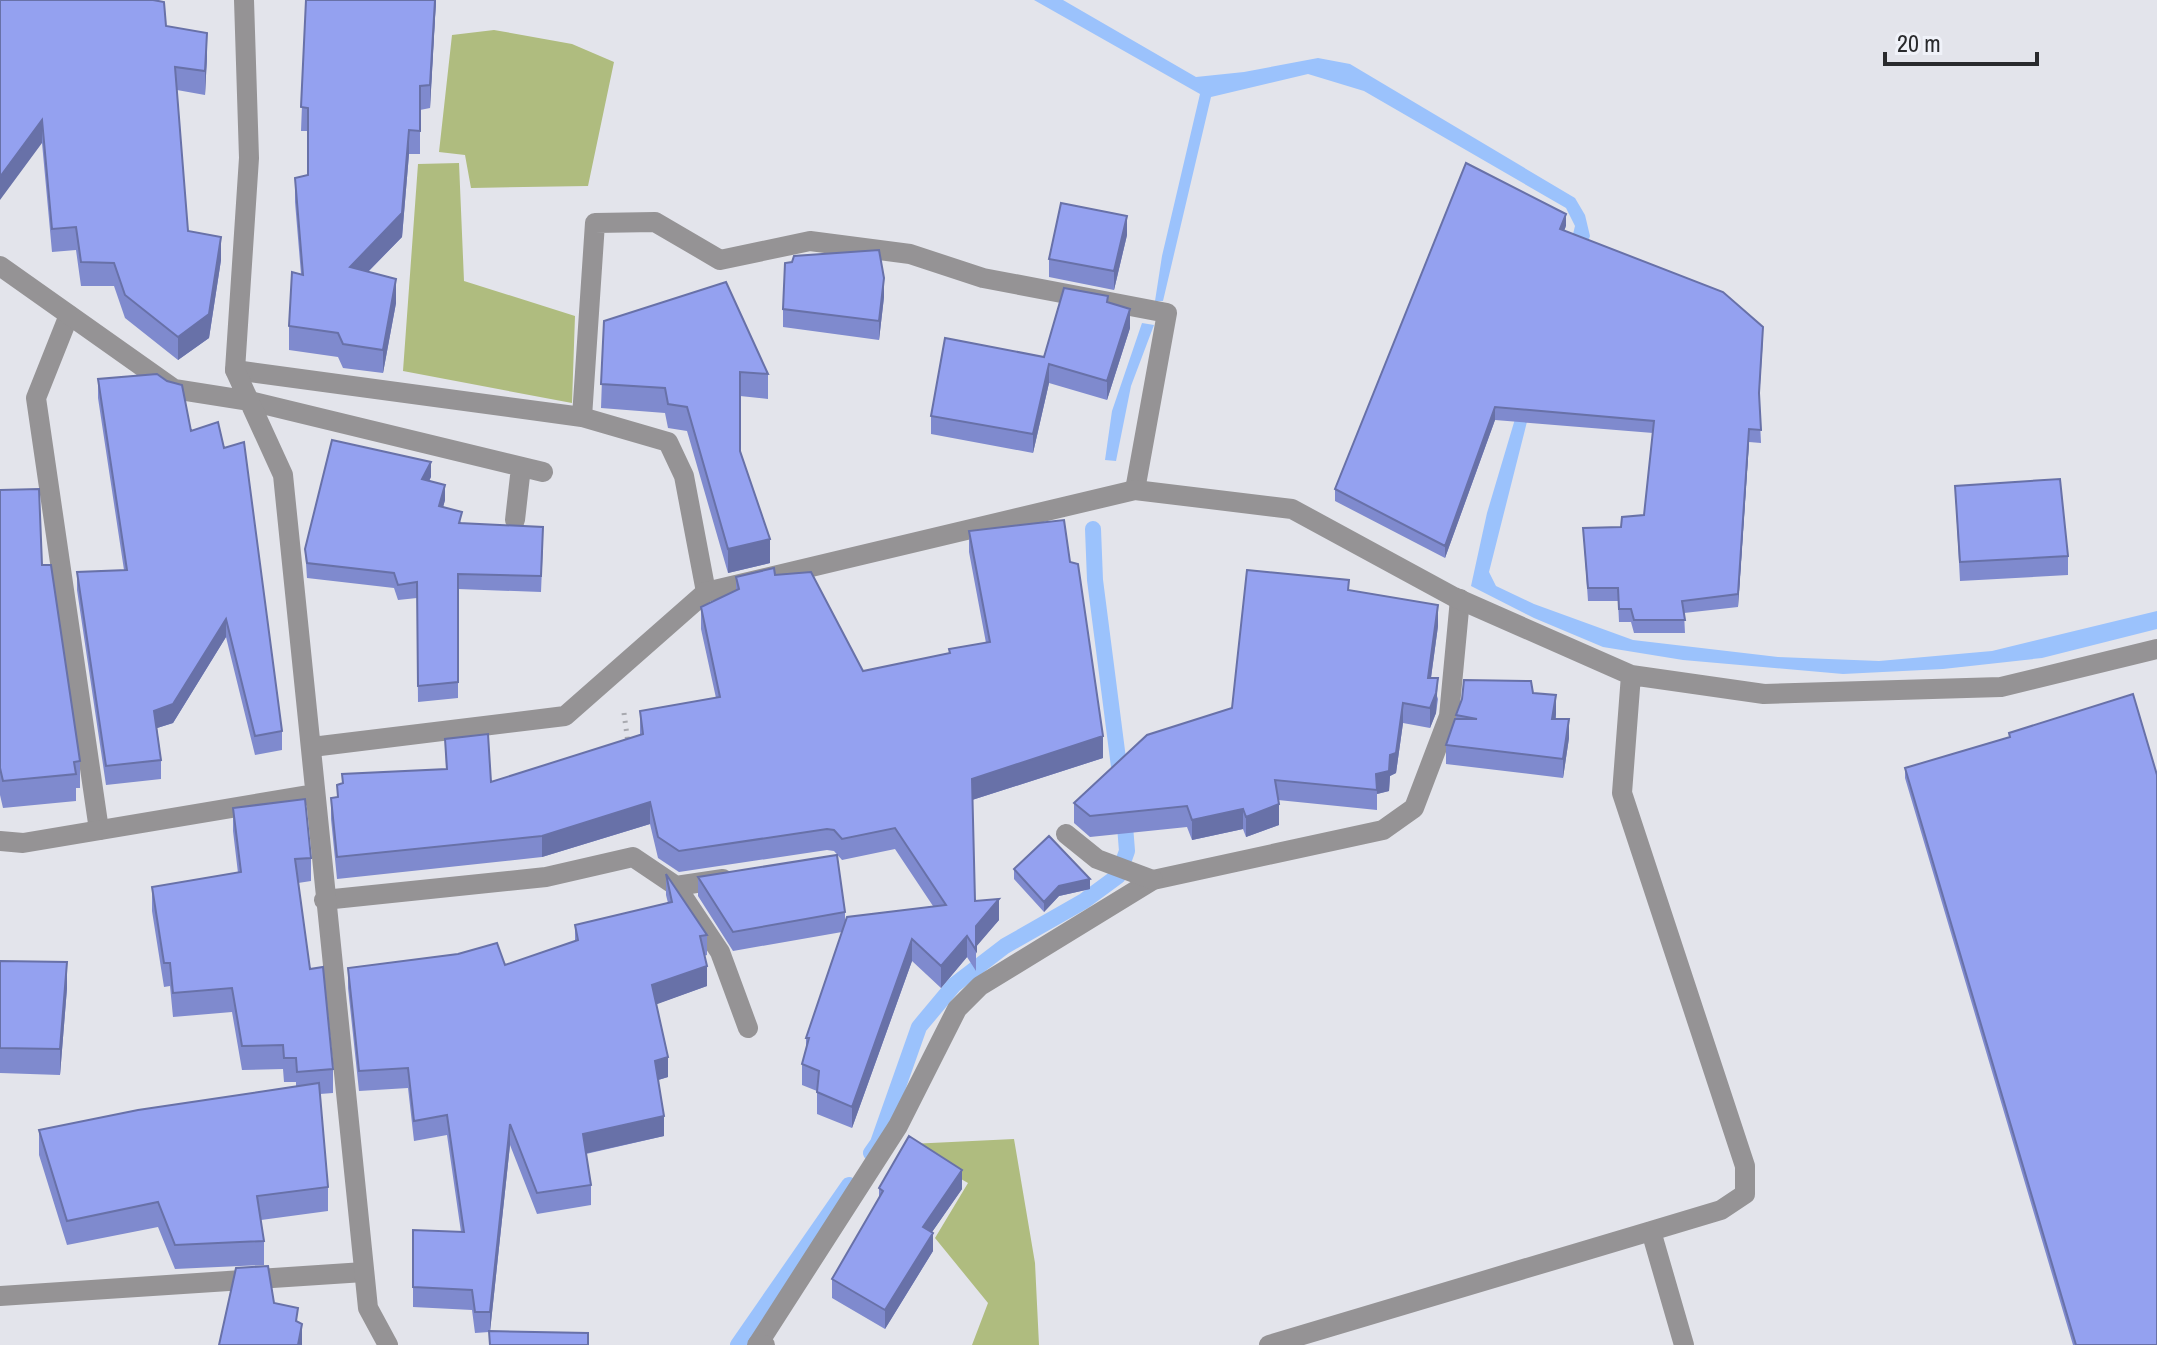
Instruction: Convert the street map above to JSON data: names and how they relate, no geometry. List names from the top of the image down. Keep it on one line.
{"scale_bar":"20 m"}
